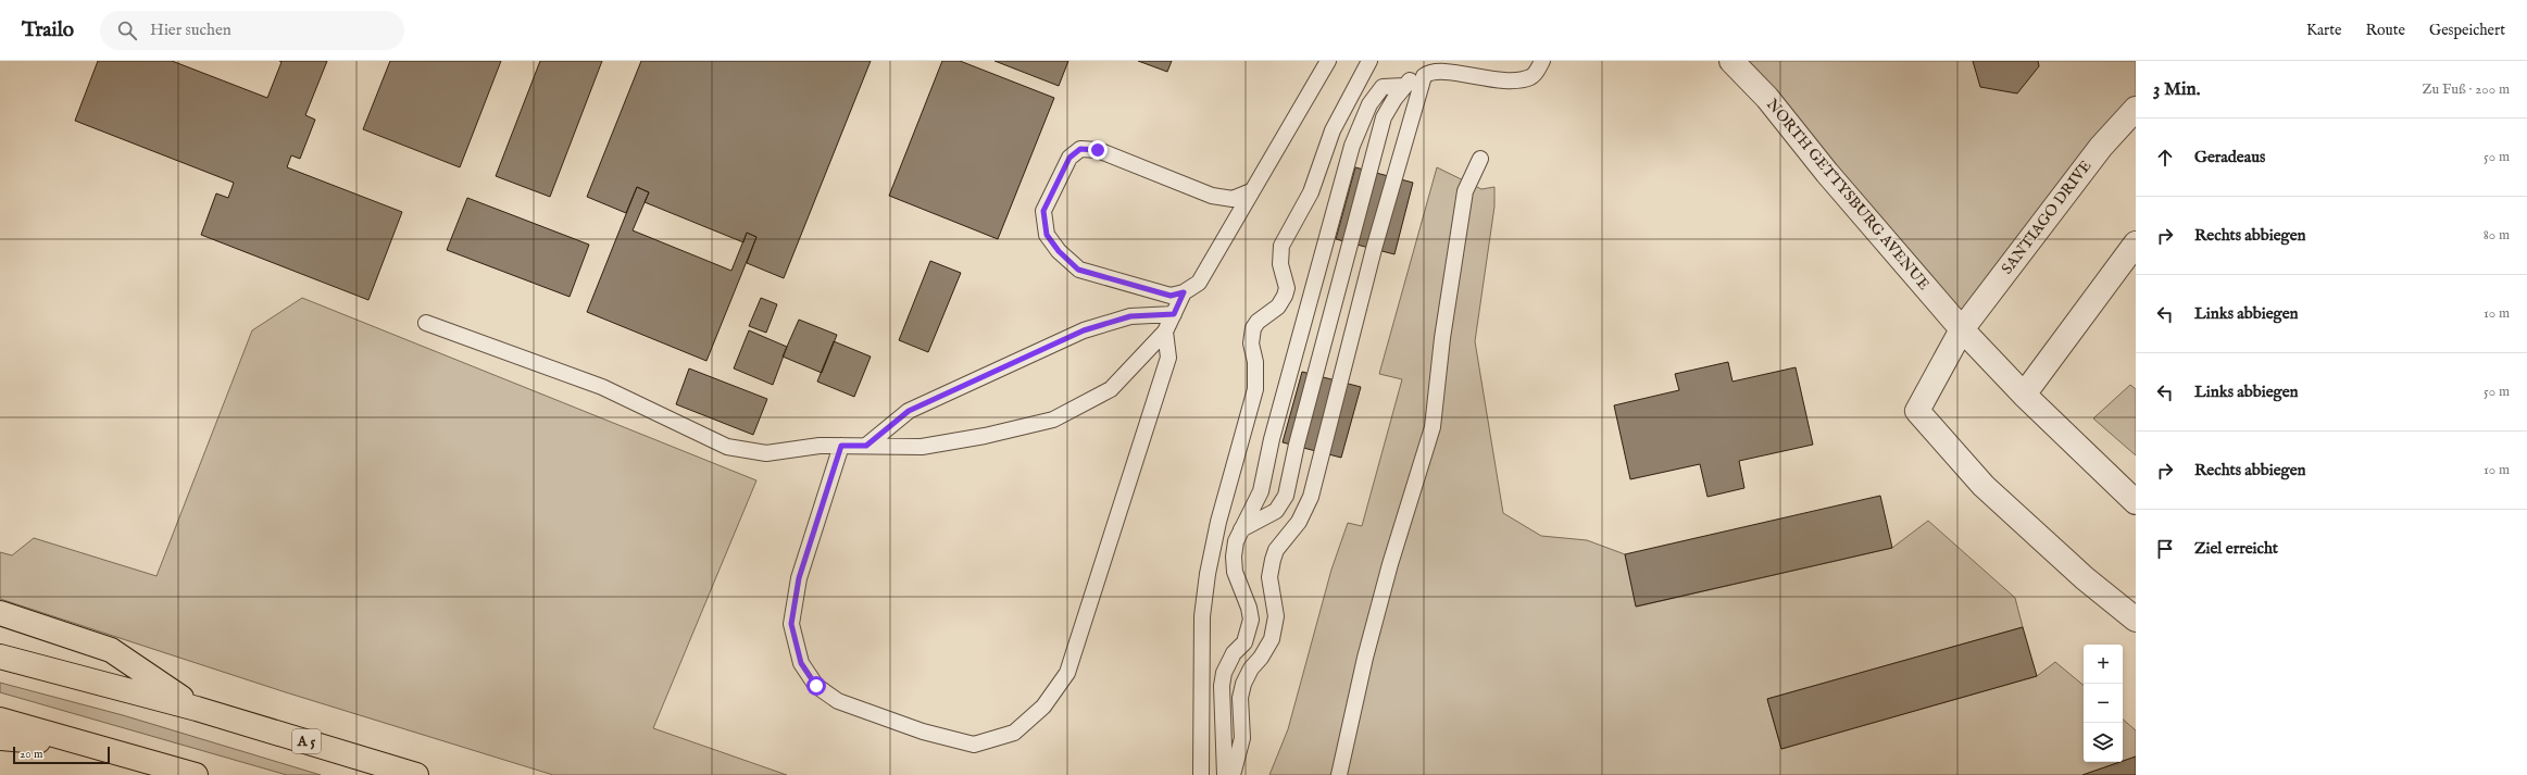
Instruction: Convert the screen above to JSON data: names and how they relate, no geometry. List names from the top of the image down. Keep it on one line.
{"streets":{"highway":["A 5"],"street":["NORTH GETTYSBURG AVENUE","SANTIAGO DRIVE"]},"crossings":[["NORTH GETTYSBURG AVENUE","SANTIAGO DRIVE"]],"scale_bar":"20 m","page":{"header":"Trailo","search":"Hier suchen","nav":["Karte","Route","Gespeichert"],"heading":["3 Min.","Zu Fuß · 200 m"],"list":[["Geradeaus","50 m"],["Rechts abbiegen","80 m"],["Links abbiegen","10 m"],["Links abbiegen","50 m"],["Rechts abbiegen","10 m"],"Ziel erreicht"],"map_buttons":["+","−"],"scale":"20 m"}}
